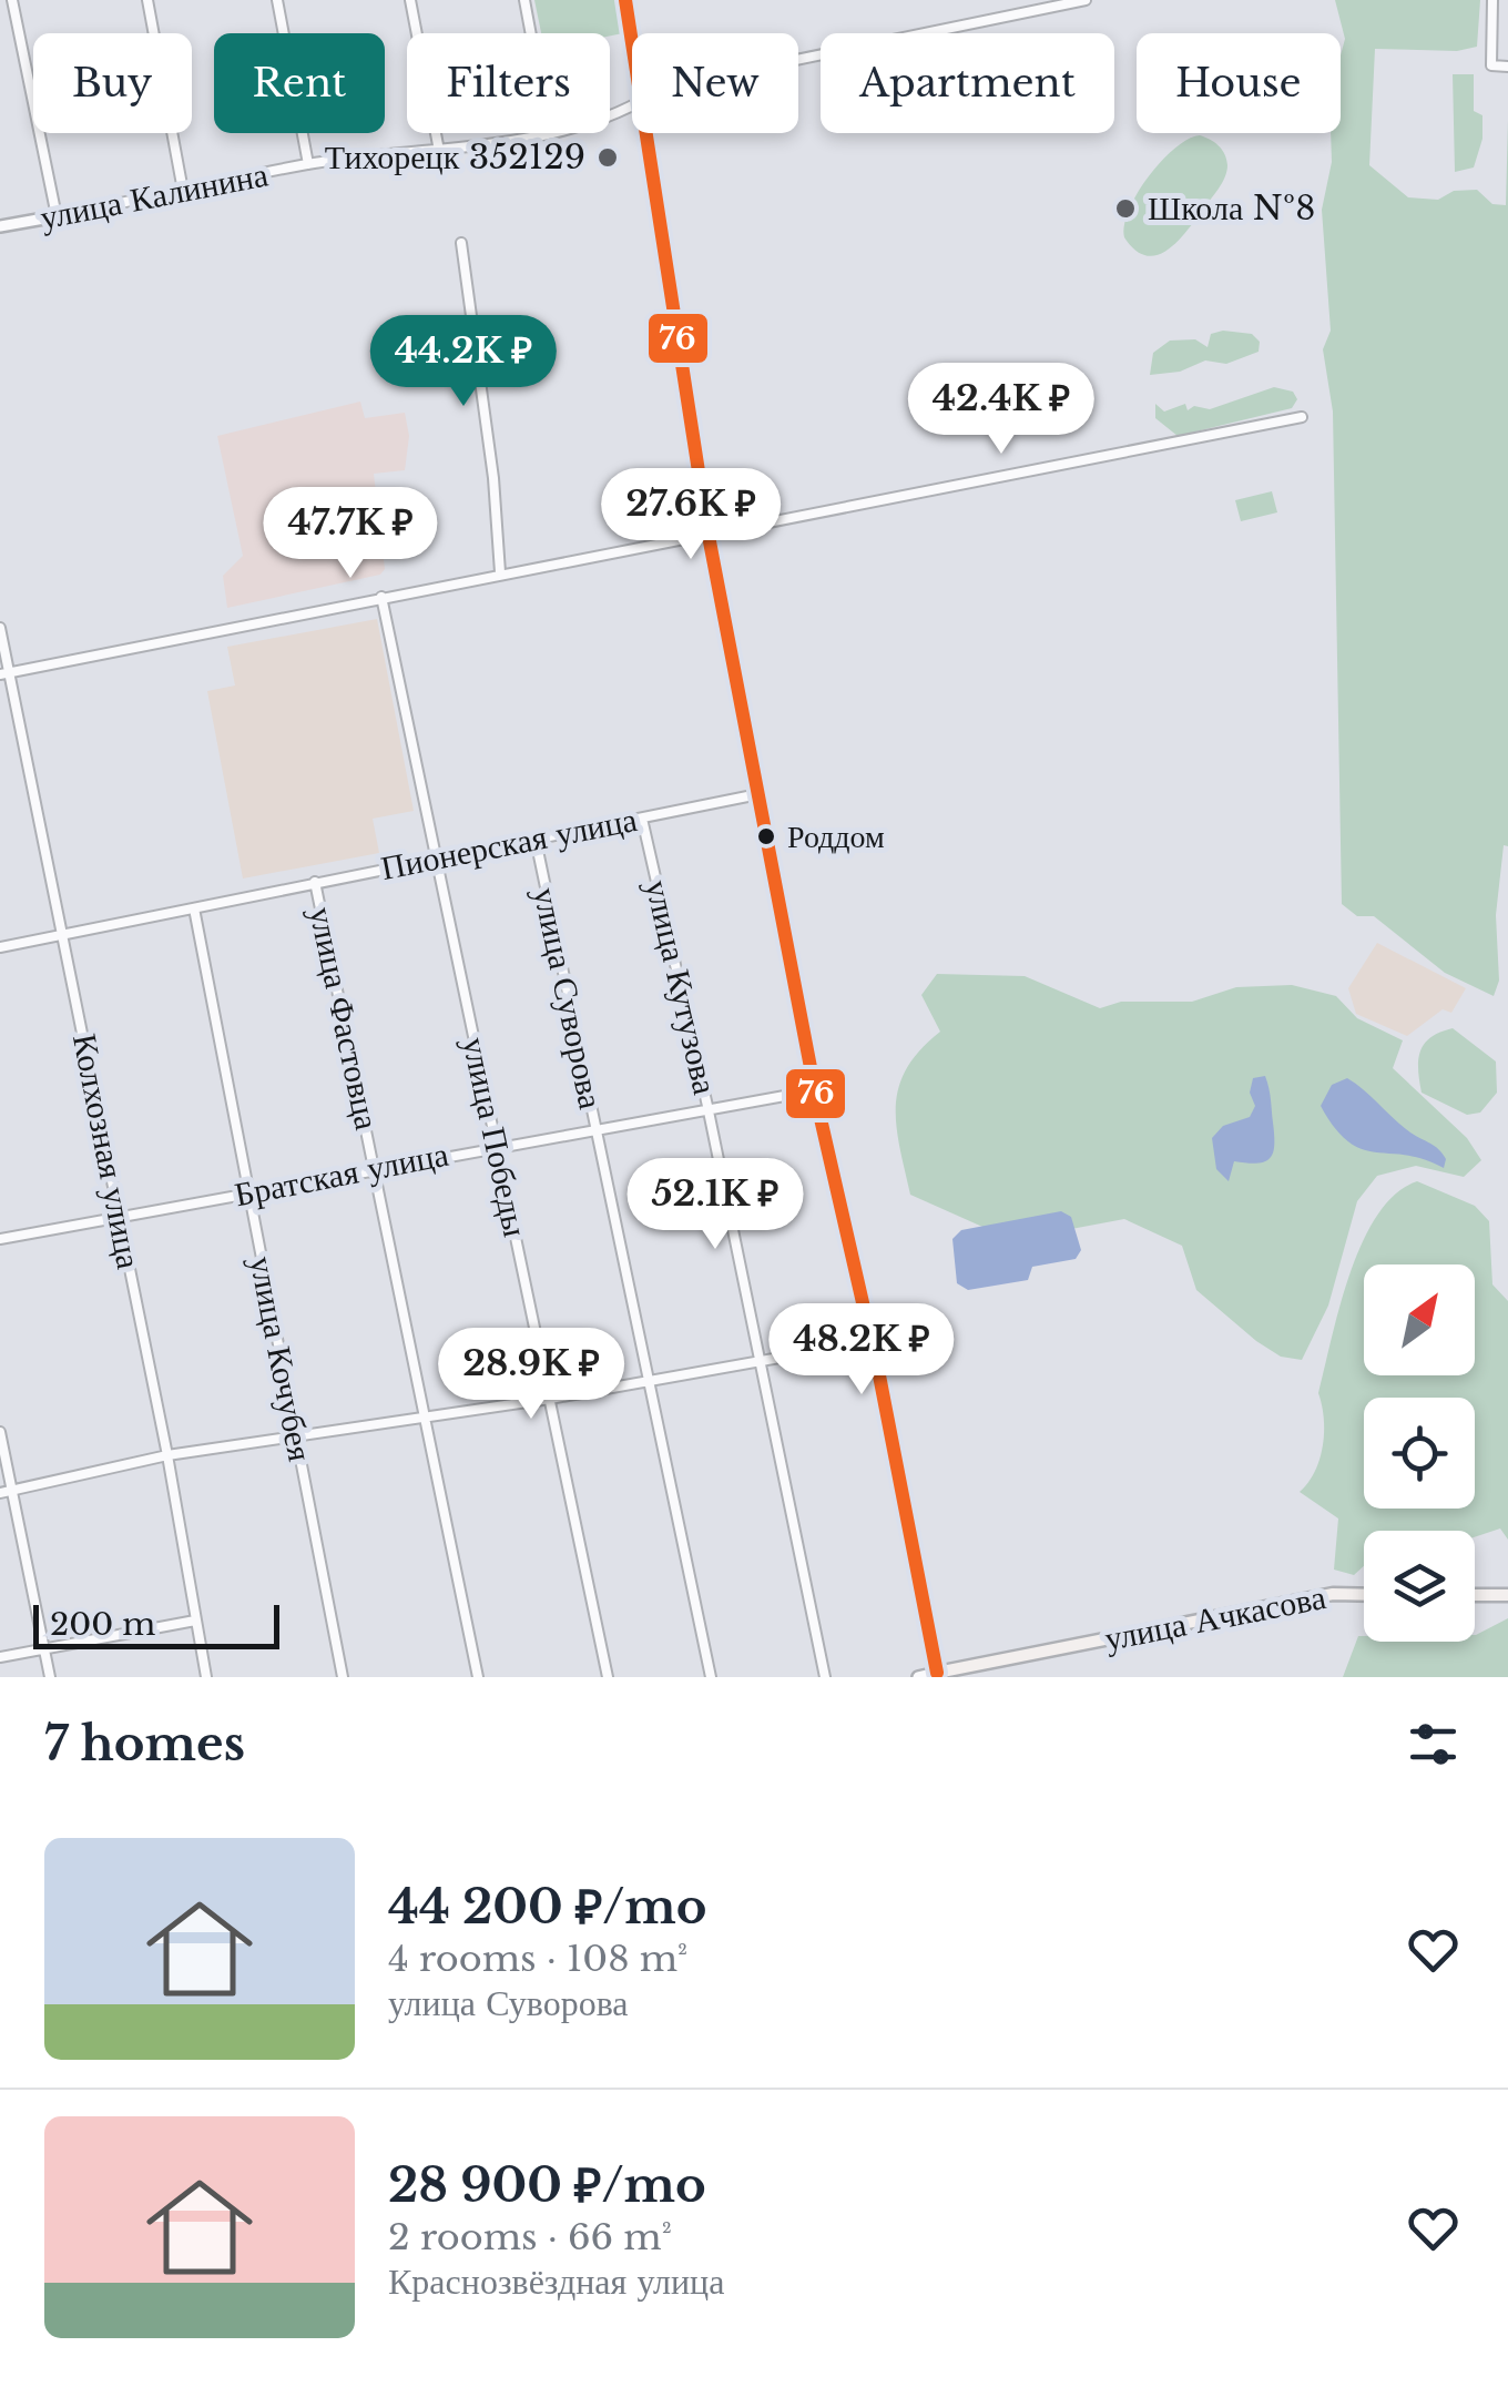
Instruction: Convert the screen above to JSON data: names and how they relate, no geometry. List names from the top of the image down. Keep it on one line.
{"streets":{"main road":["улица Ачкасова"],"street":["улица Калинина","Пионерская улица","улица Кутузова","улица Суворова","улица Фастовца","улица Победы","Колхозная улица","Братская улица","улица Кочубея"]},"crossings":[["Пионерская улица","улица Кутузова"],["Пионерская улица","улица Суворова"],["Пионерская улица","улица Фастовца"],["Пионерская улица","улица Победы"],["Пионерская улица","Колхозная улица"],["Пионерская улица","улица Кочубея"],["улица Кутузова","Братская улица"],["улица Суворова","Братская улица"],["улица Фастовца","Братская улица"],["улица Победы","Братская улица"],["Колхозная улица","Братская улица"],["Братская улица","улица Кочубея"]],"places":["Тихорецк 352129","Школа №8","Роддом"],"lines":["transit line 76"],"scale_bar":"200 m","north":"top right","page":{"chip":["Buy","Rent","Filters","New","Apartment","House"],"price":["44.2K ₽","42.4K ₽","27.6K ₽","47.7K ₽","52.1K ₽","48.2K ₽","28.9K ₽"],"scale":"200 m","heading":"7 homes","list":[{"name":"44 200 ₽/mo","note":"4 rooms · 108 m² · улица Суворова"},{"name":"28 900 ₽/mo","note":"2 rooms · 66 m² · Краснозвёздная улица"}]}}
